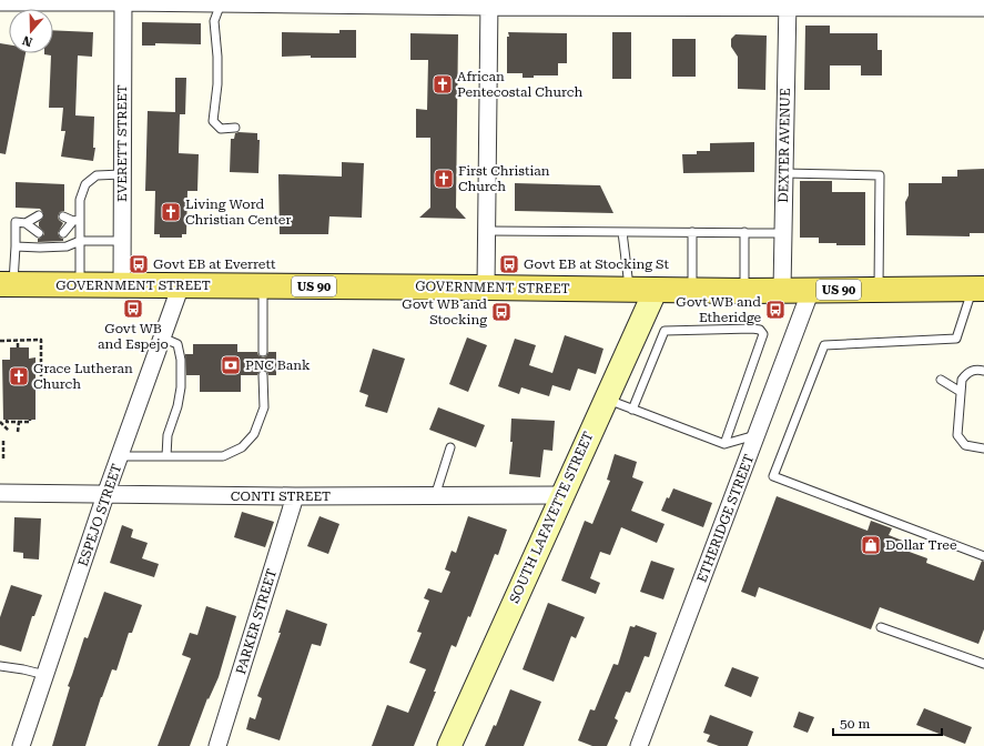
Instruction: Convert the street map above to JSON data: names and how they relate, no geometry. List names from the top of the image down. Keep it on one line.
{"streets":{"main road":["GOVERNMENT STREET","US 90"],"street":["EVERETT STREET","DEXTER AVENUE","CONTI STREET","ESPEJO STREET","SOUTH LAFAYETTE STREET","ETHERIDGE STREET","PARKER STREET"]},"crossings":[["EVERETT STREET","GOVERNMENT STREET"],["DEXTER AVENUE","GOVERNMENT STREET"],["GOVERNMENT STREET","ESPEJO STREET"],["GOVERNMENT STREET","SOUTH LAFAYETTE STREET"],["GOVERNMENT STREET","ETHERIDGE STREET"],["CONTI STREET","ESPEJO STREET"],["CONTI STREET","SOUTH LAFAYETTE STREET"],["CONTI STREET","PARKER STREET"]],"places":{"church":["African Pentecostal Church","First Christian Church","Living Word Christian Center","Grace Lutheran Church"],"bus stop":["Govt EB at Everrett","Govt EB at Stocking St","Govt WB and Espejo","Govt WB and Etheridge","Govt WB and Stocking"],"bank":["PNC Bank"],"shop":["Dollar Tree"]},"scale_bar":"50 m","north":"bottom"}
